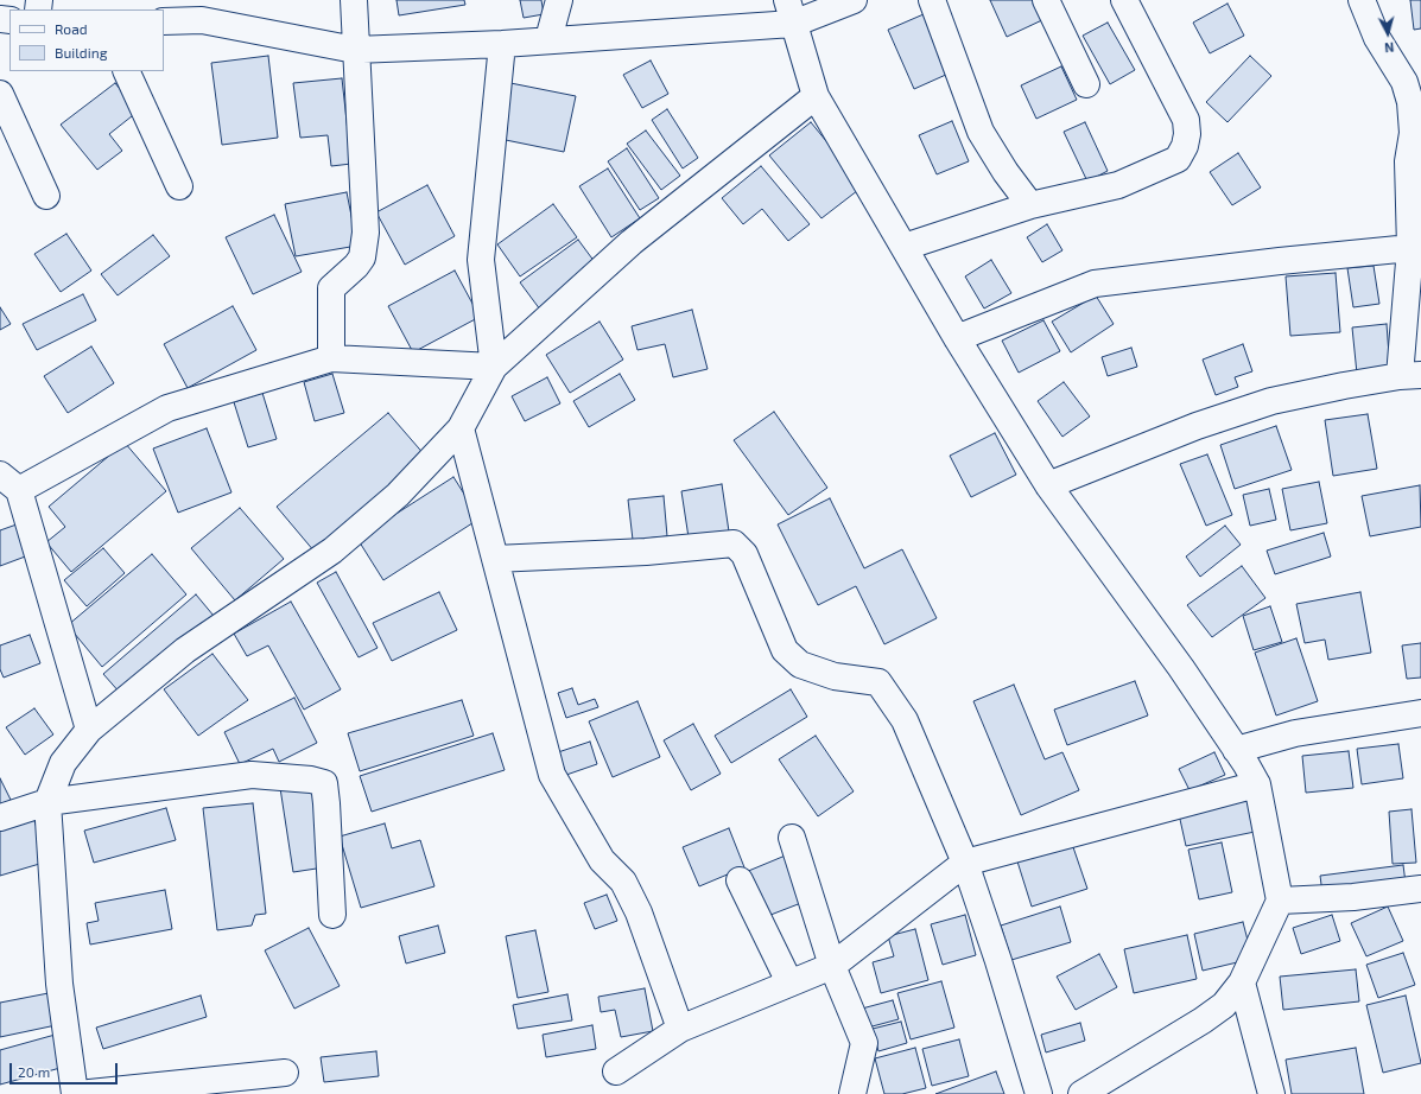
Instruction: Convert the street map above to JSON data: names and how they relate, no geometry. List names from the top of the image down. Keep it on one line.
{"legend":["Road","Building"],"scale_bar":"20 m","north":"bottom"}
